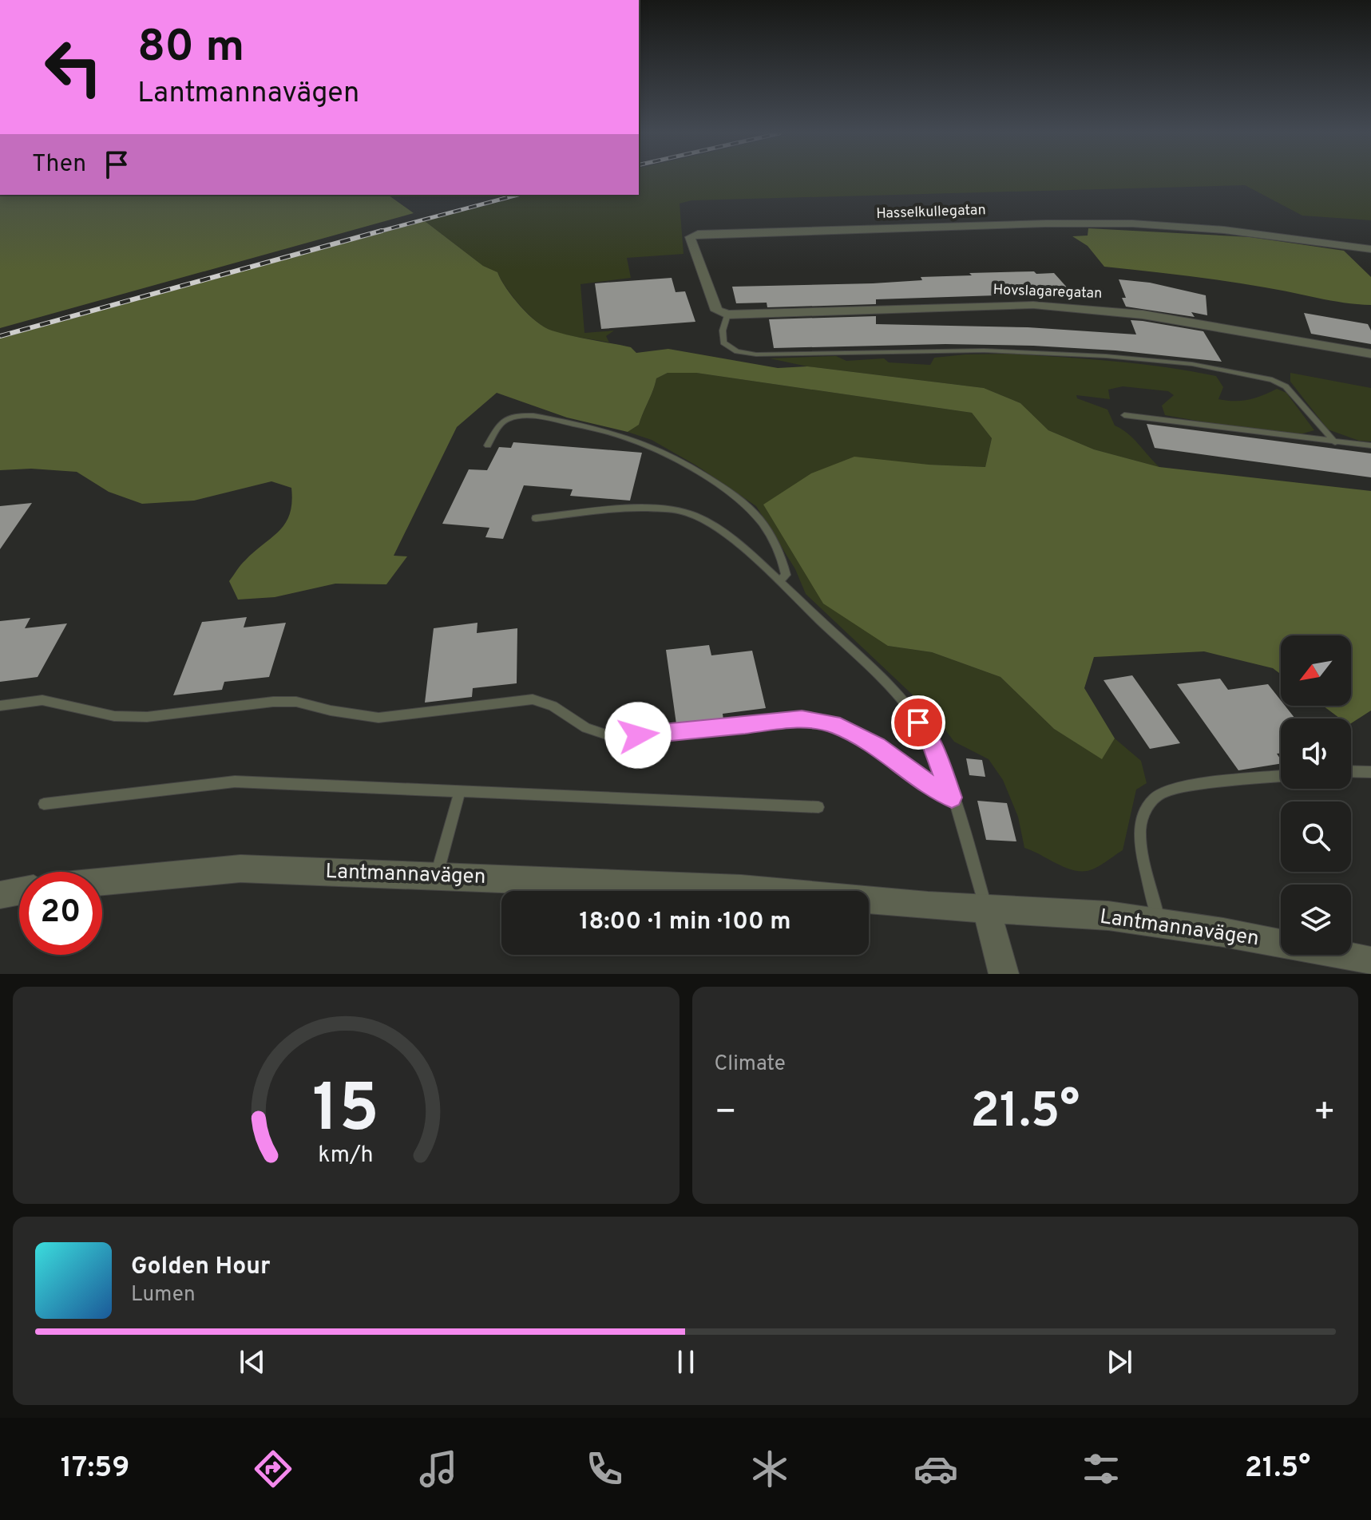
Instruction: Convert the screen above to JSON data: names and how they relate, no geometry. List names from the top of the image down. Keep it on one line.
{"streets":{"street":["Hasselkullegatan","Hovslagaregatan","Lantmannavägen"]},"crossings":[["Hasselkullegatan","Hovslagaregatan"]],"north":"bottom left","page":{"turn":["80 m","Lantmannavägen"],"then":"Then","limit":"20","trip":"18:00 · 1 min · 100 m","tile":"Climate","heat":["−","21.5°","+"],"song":["Golden Hour","Lumen"],"tabs":["17:59","21.5°"],"gauge":["15","km/h"]}}
